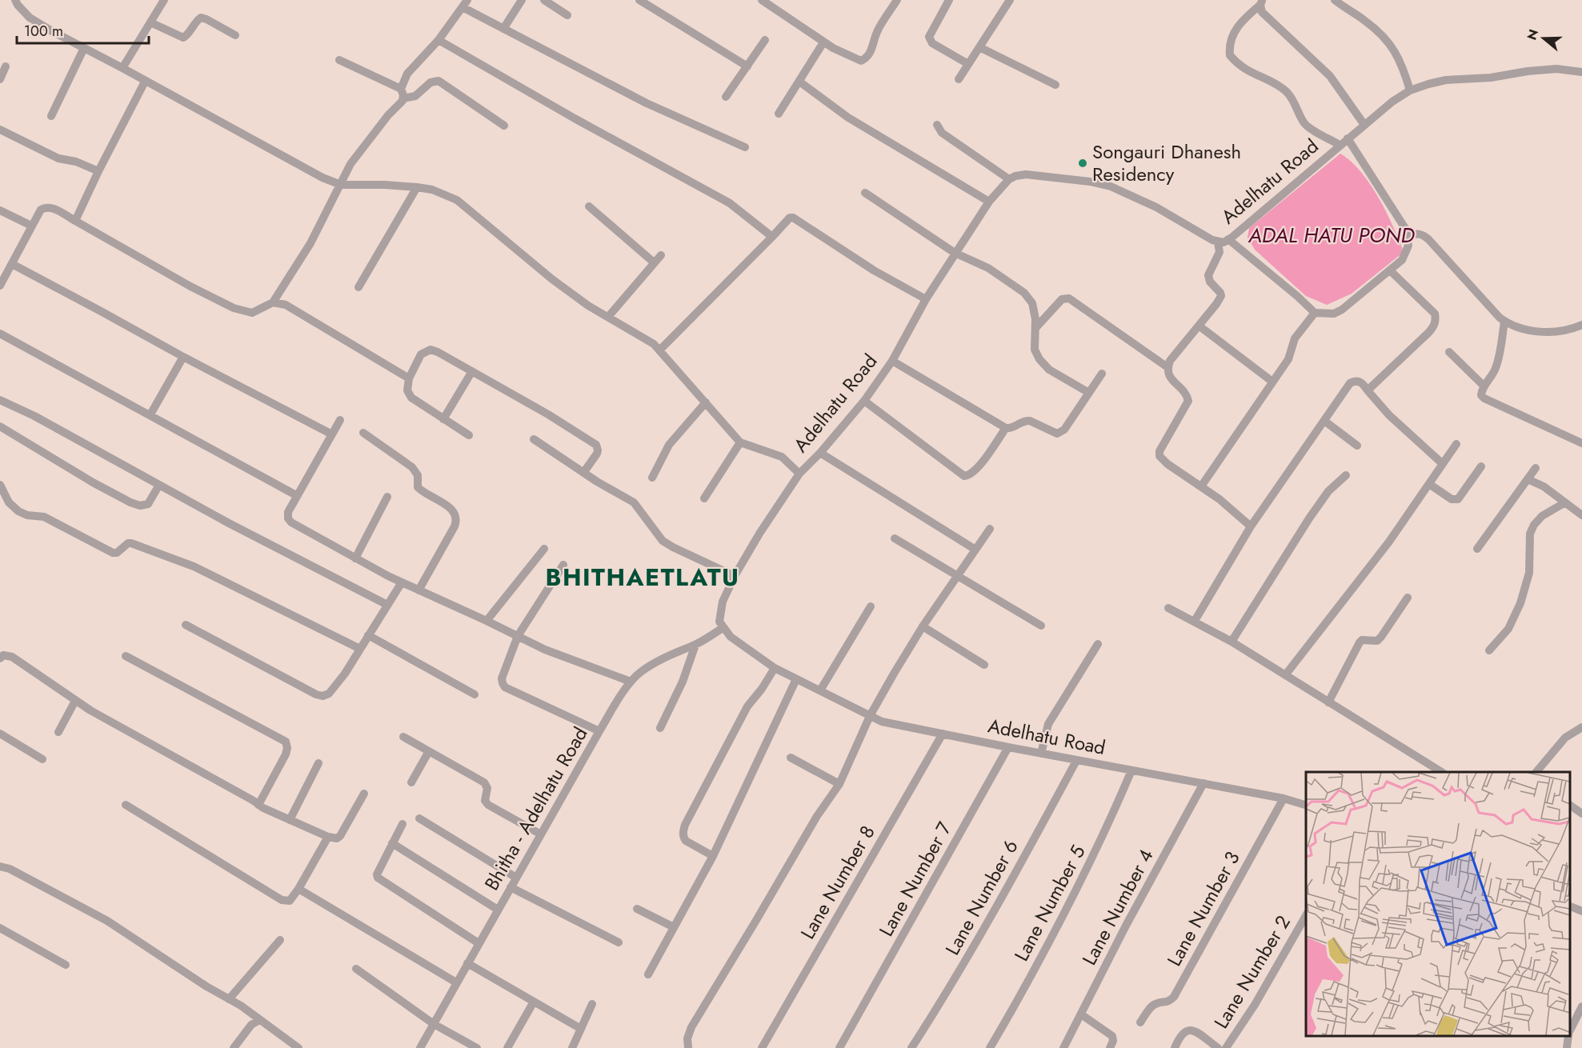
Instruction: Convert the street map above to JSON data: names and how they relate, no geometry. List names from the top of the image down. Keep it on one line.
{"streets":{"street":["Adelhatu Road","Bhitha - Adelhatu Road","Lane Number 7","Lane Number 8","Lane Number 6","Lane Number 5","Lane Number 4","Lane Number 3","Lane Number 2"]},"crossings":[["Adelhatu Road","Bhitha - Adelhatu Road"],["Adelhatu Road","Lane Number 7"],["Adelhatu Road","Lane Number 8"],["Adelhatu Road","Lane Number 6"],["Adelhatu Road","Lane Number 5"],["Adelhatu Road","Lane Number 4"],["Adelhatu Road","Lane Number 3"]],"districts":["BHITHAETLATU"],"water":["ADAL HATU POND"],"places":["Songauri Dhanesh Residency"],"scale_bar":"100 m","north":"left"}
